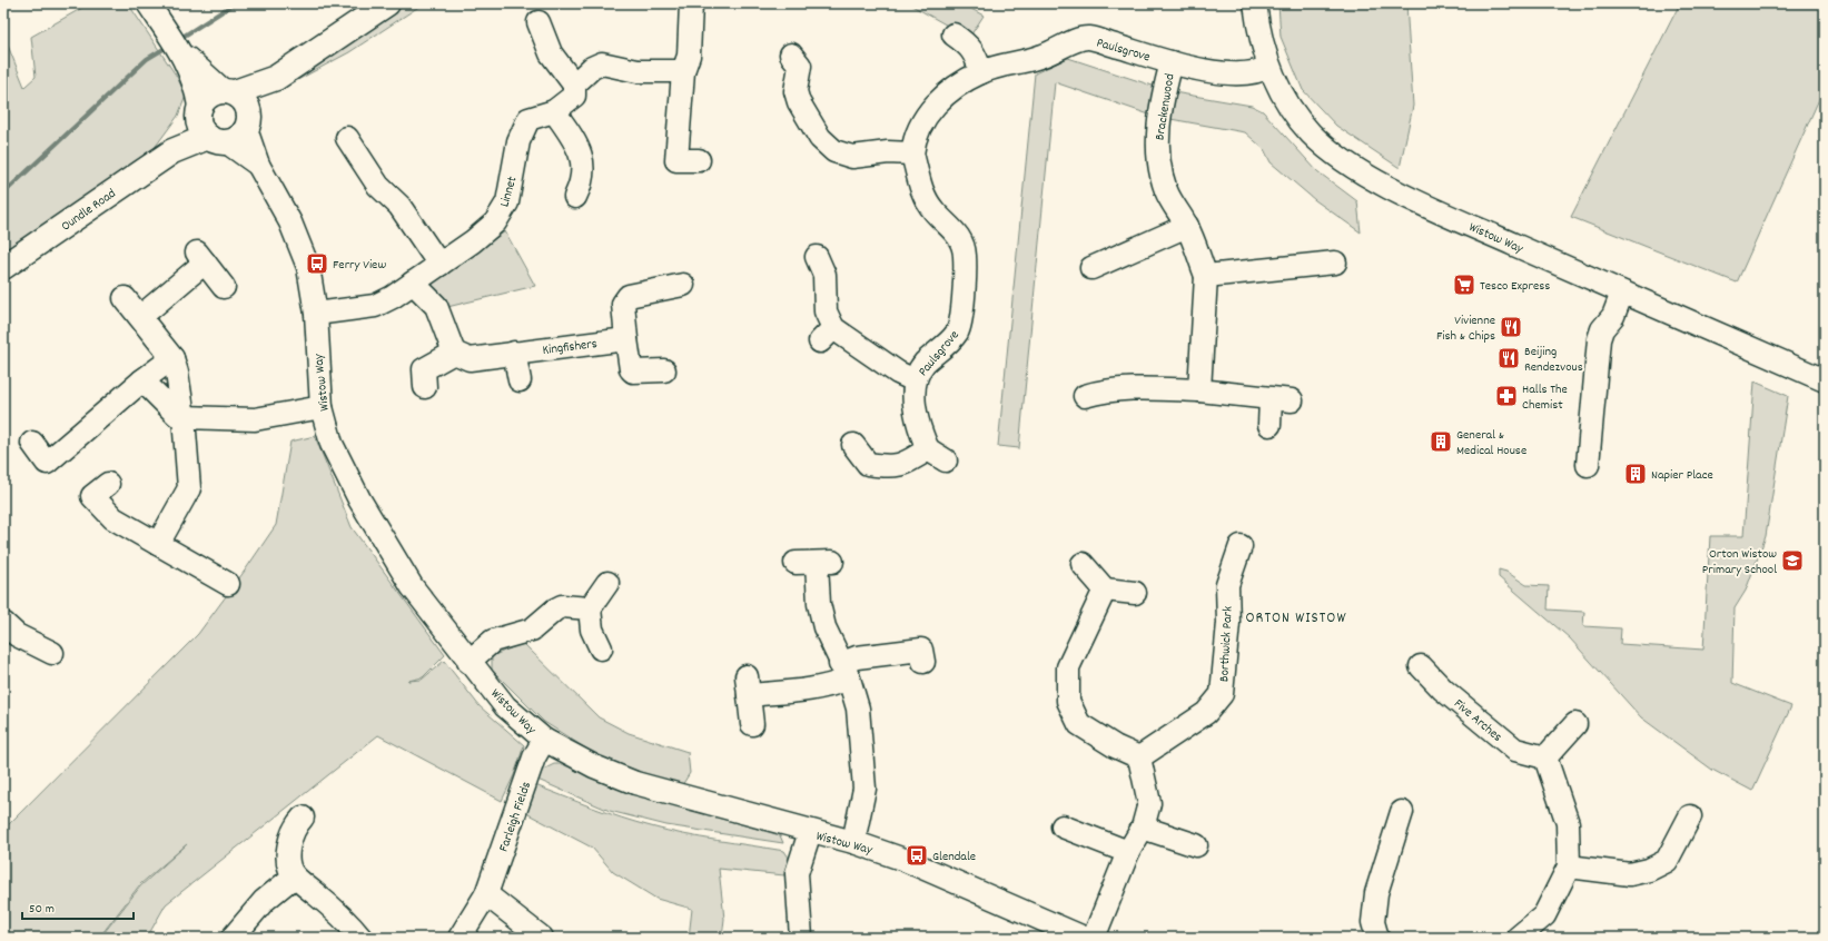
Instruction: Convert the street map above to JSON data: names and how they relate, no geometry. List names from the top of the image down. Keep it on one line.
{"streets":{"main road":["Oundle Road"],"street":["Paulsgrove","Brackenwood","Linnet","Wistow Way","Kingfishers","Borthwick Park","Five Arches","Farleigh Fields"]},"crossings":[["Paulsgrove","Brackenwood"],["Paulsgrove","Wistow Way"],["Linnet","Wistow Way"],["Oundle Road","Wistow Way"],["Wistow Way","Farleigh Fields"]],"districts":["ORTON WISTOW"],"places":{"bus stop":["Ferry View","Glendale"],"supermarket":["Tesco Express"],"restaurant":["Vivienne Fish & Chips","Beijing Rendezvous"],"pharmacy":["Halls The Chemist"],"building":["General & Medical House","Napier Place"],"school or university":["Orton Wistow Primary School"]},"scale_bar":"50 m"}
